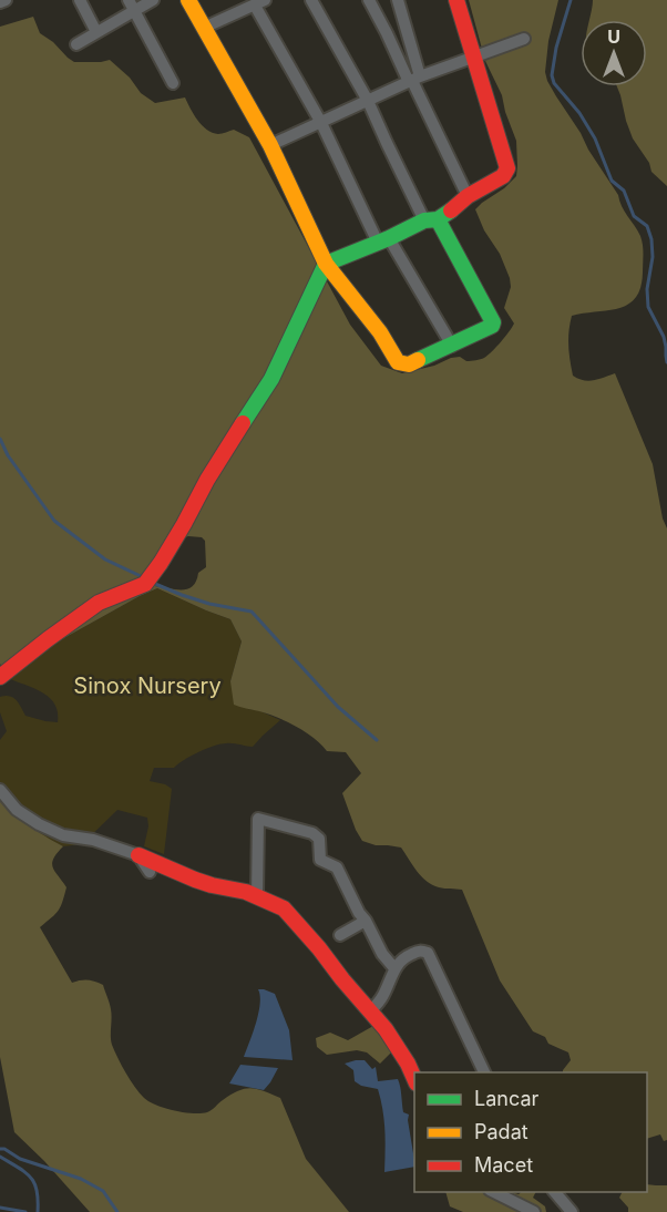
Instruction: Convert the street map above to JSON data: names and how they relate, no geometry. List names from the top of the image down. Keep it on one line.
{"parks":["Sinox Nursery"],"legend":["Lancar","Padat","Macet"],"north":"top"}
